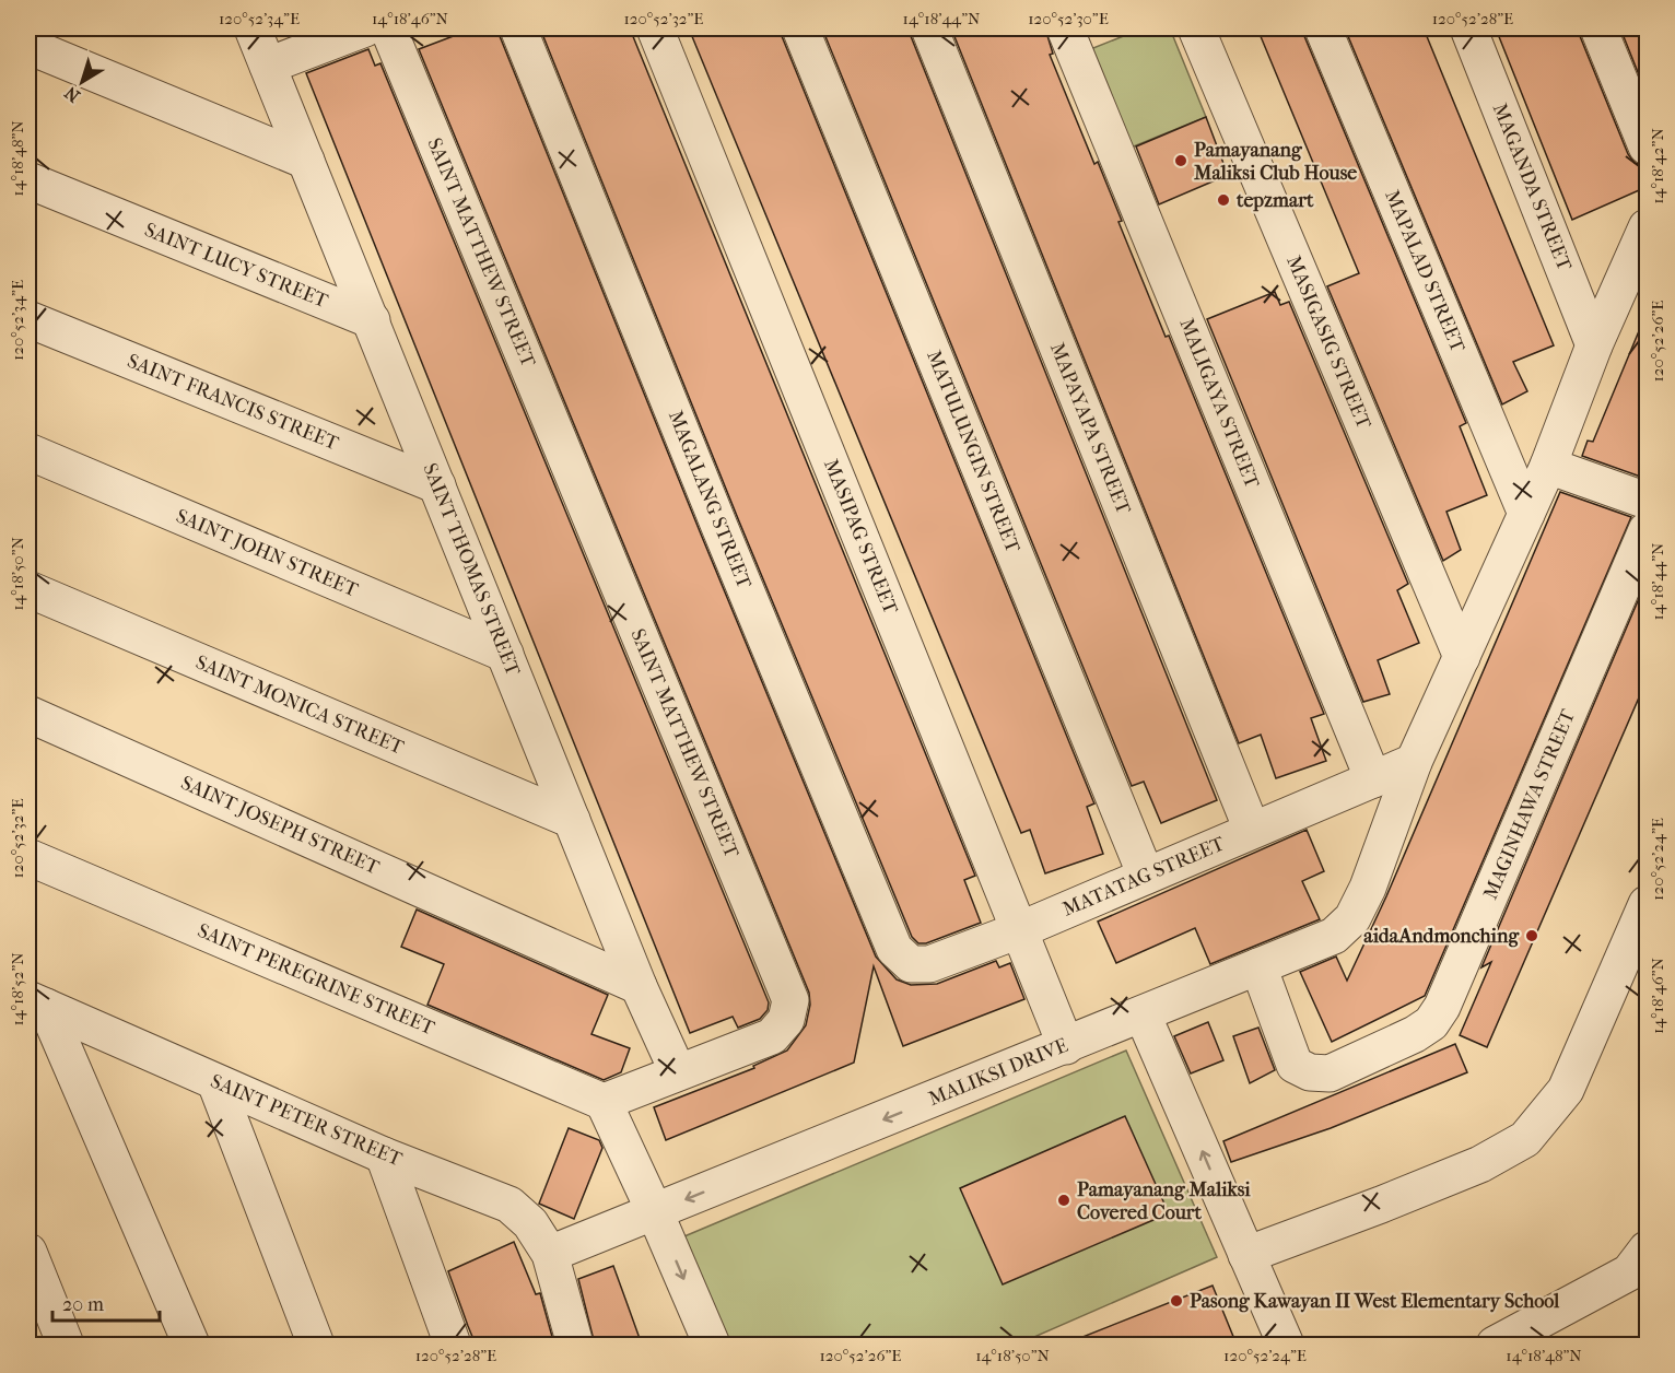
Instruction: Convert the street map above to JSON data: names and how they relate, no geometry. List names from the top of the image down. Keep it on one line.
{"streets":{"street":["MAGANDA STREET","SAINT MATTHEW STREET","SAINT LUCY STREET","MAPALAD STREET","MASIGASIG STREET","SAINT FRANCIS STREET","MALIGAYA STREET","MAPAYAPA STREET","MATULUNGIN STREET","MAGALANG STREET","MASIPAG STREET","SAINT JOHN STREET","SAINT THOMAS STREET","SAINT MONICA STREET","MAGINHAWA STREET","SAINT JOSEPH STREET","MATATAG STREET","SAINT PEREGRINE STREET","MALIKSI DRIVE","SAINT PETER STREET"]},"crossings":[["MAGANDA STREET","MALIKSI DRIVE"],["SAINT MATTHEW STREET","SAINT THOMAS STREET"],["SAINT MATTHEW STREET","SAINT PEREGRINE STREET"],["SAINT LUCY STREET","SAINT THOMAS STREET"],["MAPALAD STREET","MALIKSI DRIVE"],["MASIGASIG STREET","MALIKSI DRIVE"],["SAINT FRANCIS STREET","SAINT THOMAS STREET"],["MALIGAYA STREET","MATATAG STREET"],["MAPAYAPA STREET","MATATAG STREET"],["MATULUNGIN STREET","MATATAG STREET"],["MAGALANG STREET","MATATAG STREET"],["MASIPAG STREET","MATATAG STREET"],["MASIPAG STREET","MALIKSI DRIVE"],["SAINT JOHN STREET","SAINT THOMAS STREET"],["SAINT THOMAS STREET","SAINT MONICA STREET"],["SAINT THOMAS STREET","SAINT JOSEPH STREET"],["MAGINHAWA STREET","MALIKSI DRIVE"],["MATATAG STREET","MALIKSI DRIVE"],["MALIKSI DRIVE","SAINT PETER STREET"]],"places":["Pamayanang Maliksi Club House","tepzmart","aidaAndmonching","Pamayanang Maliksi Covered Court","Pasong Kawayan II West Elementary School"],"scale_bar":"20 m","north":"bottom left","coordinates":["120°52'34\"E","14°18'46\"N","120°52'32\"E","14°18'44\"N","120°52'30\"E","120°52'28\"E","14°18'48\"N","14°18'42\"N","120°52'26\"E","14°18'50\"N","120°52'24\"E","14°18'52\"N"]}
